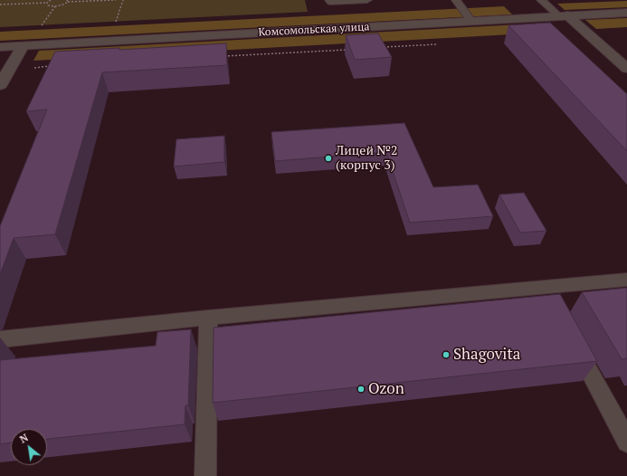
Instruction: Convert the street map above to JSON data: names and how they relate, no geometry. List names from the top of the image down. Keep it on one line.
{"streets":{"street":["Комсомольская улица"]},"places":["Лицей №2 (корпус 3)","Shagovita","Ozon"],"north":"top left"}
